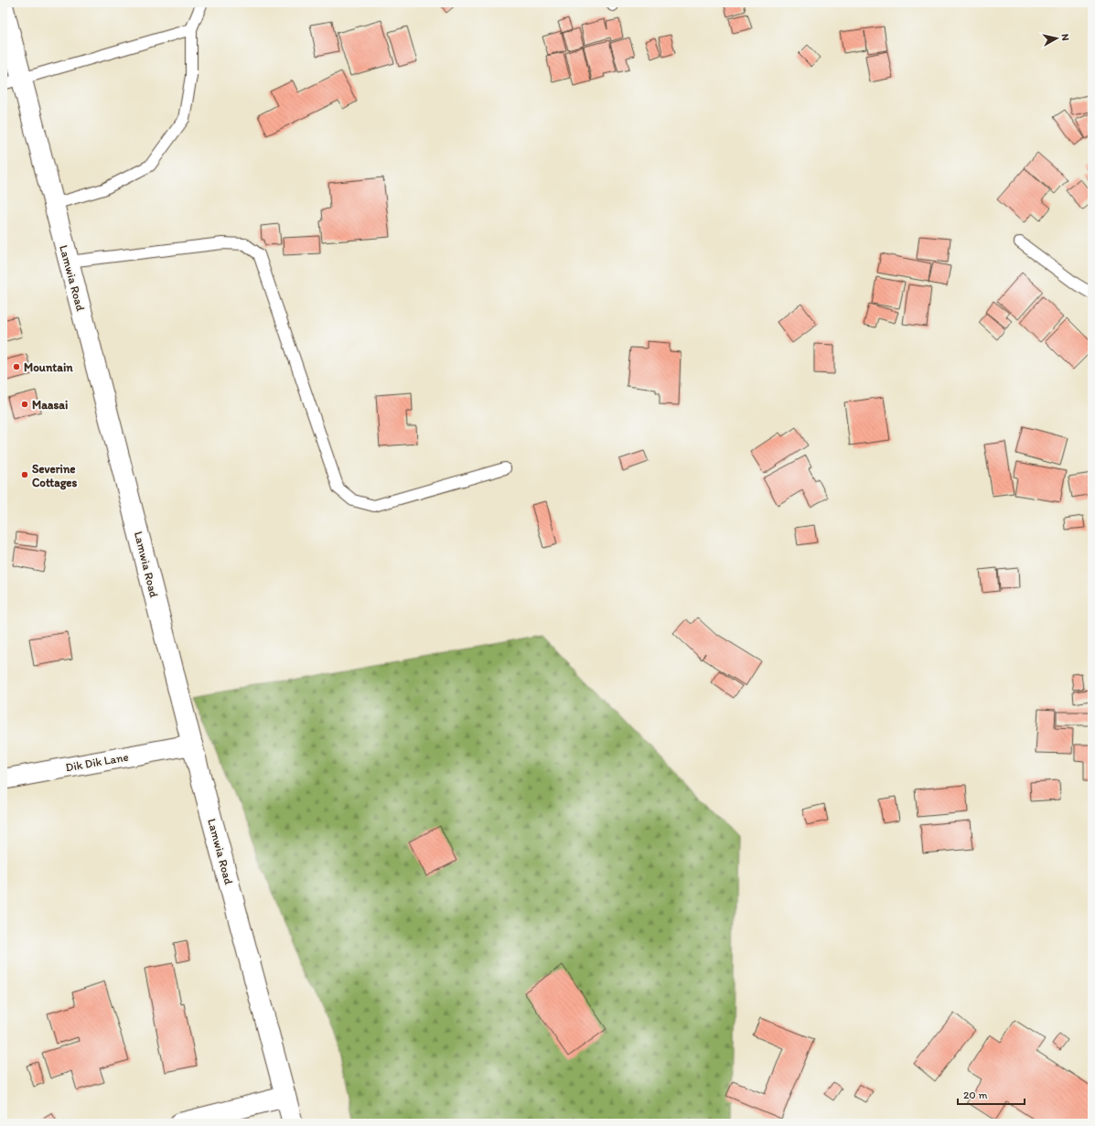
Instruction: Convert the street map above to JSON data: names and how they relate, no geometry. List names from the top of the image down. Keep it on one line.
{"streets":{"street":["Lamwia Road","Dik Dik Lane"]},"crossings":[["Lamwia Road","Dik Dik Lane"]],"places":["Mountain","Maasai","Severine Cottages"],"scale_bar":"20 m","north":"right"}
